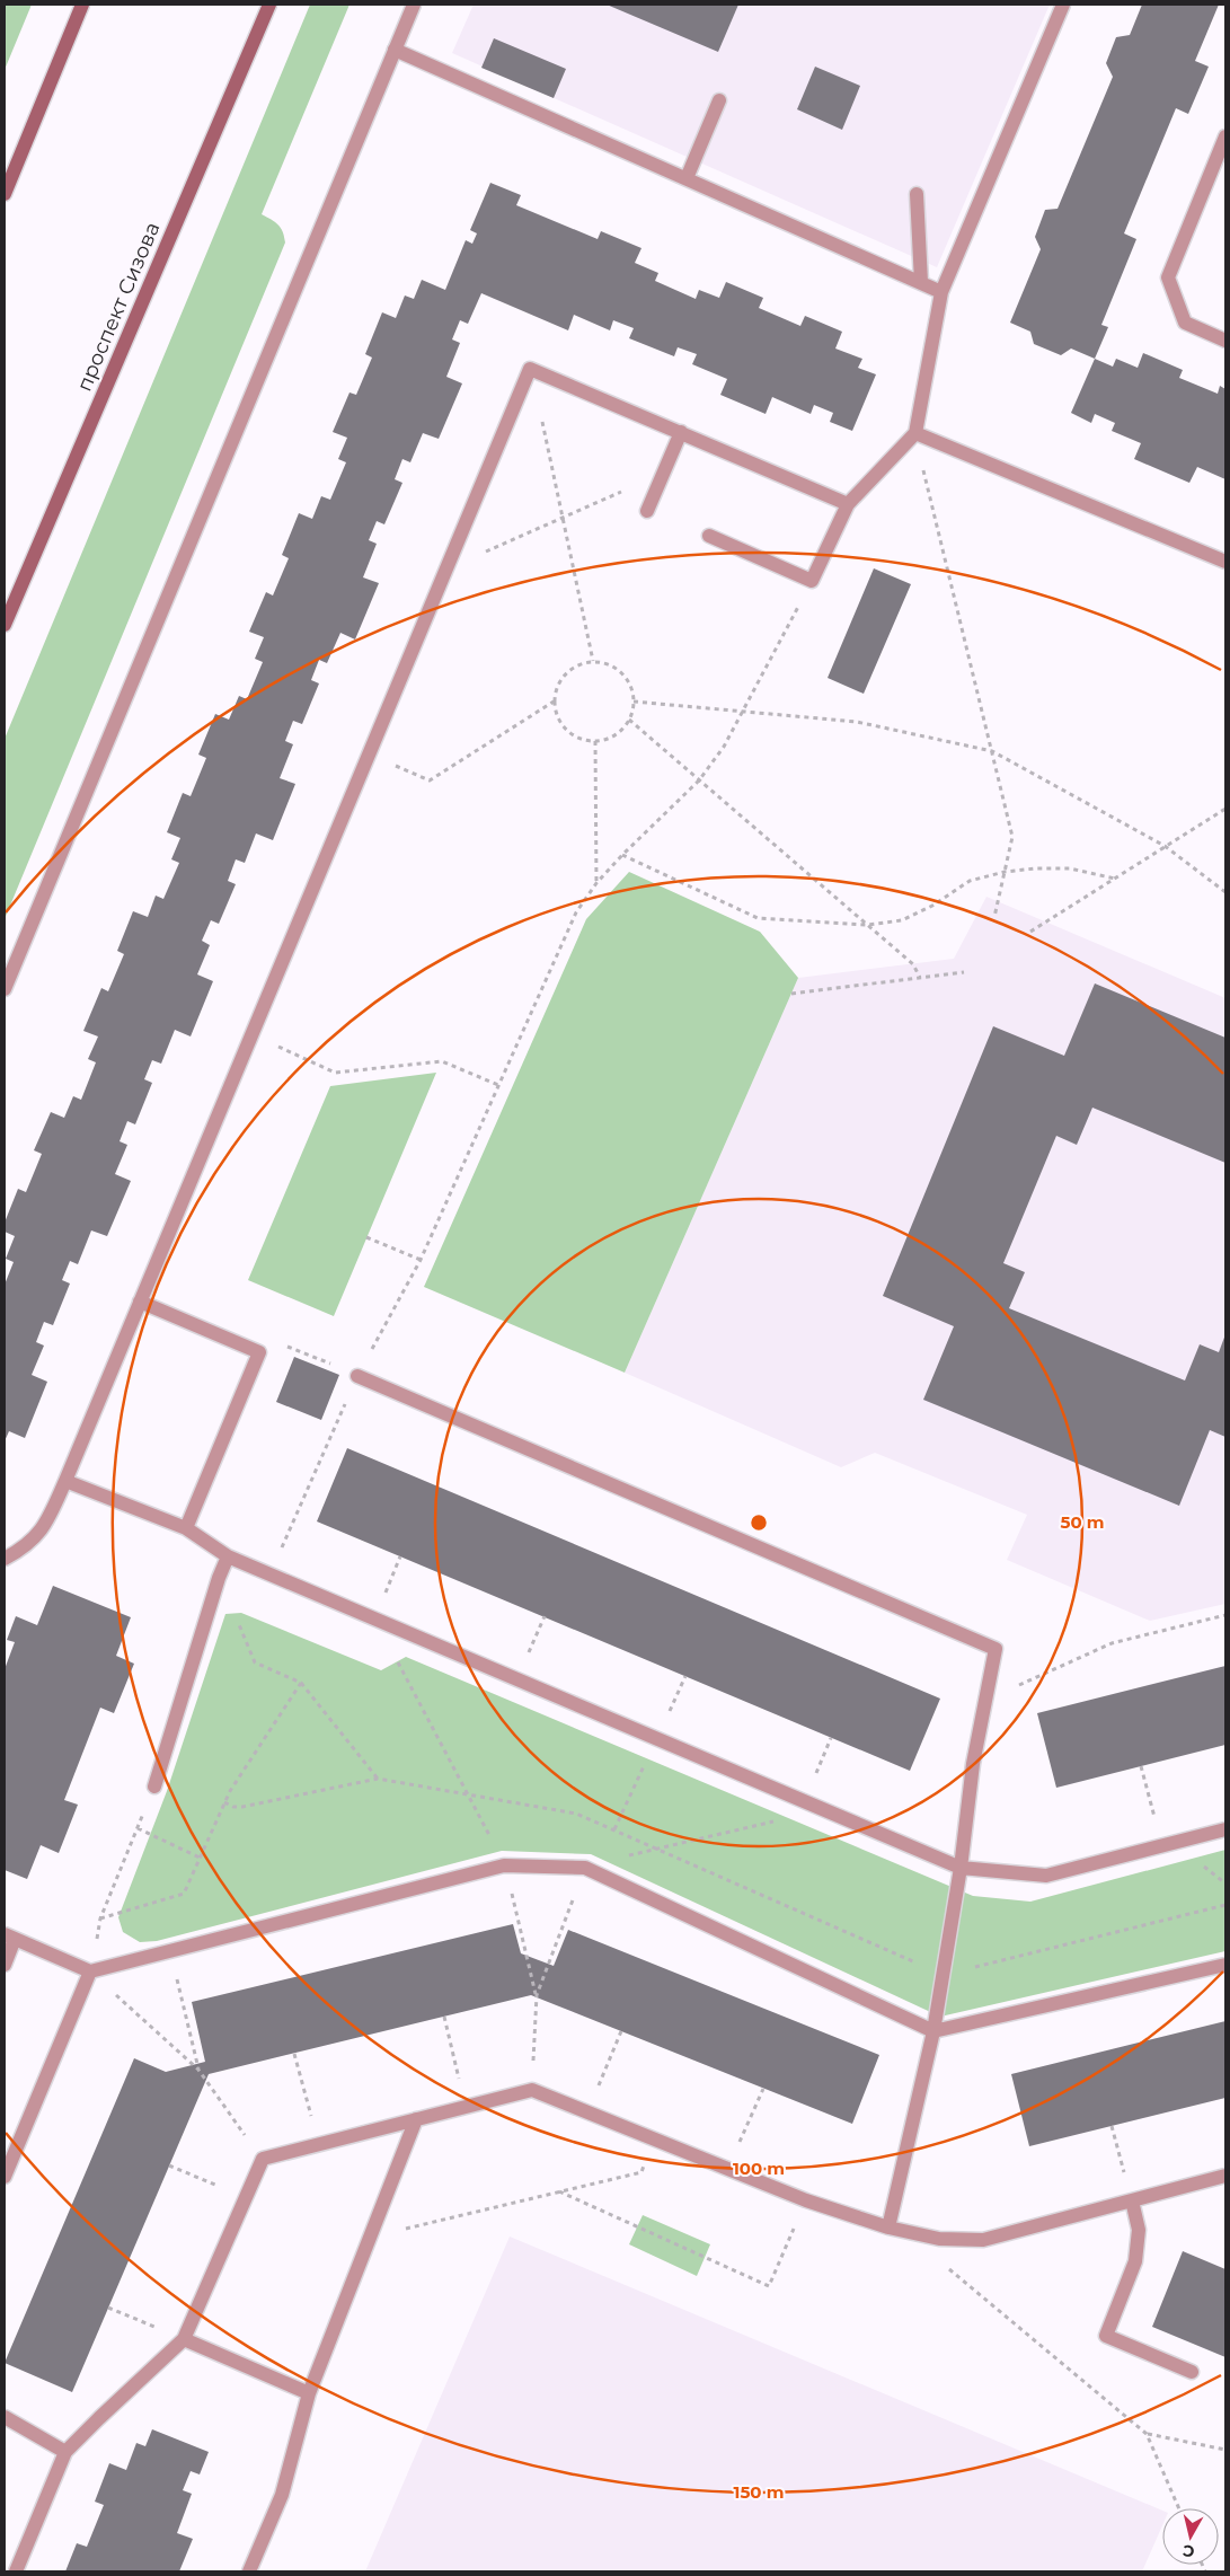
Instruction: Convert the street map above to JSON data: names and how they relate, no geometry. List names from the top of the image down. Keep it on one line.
{"streets":{"main road":["проспект Сизова"]},"north":"bottom","rings":["50 m","100 m","150 m"]}
